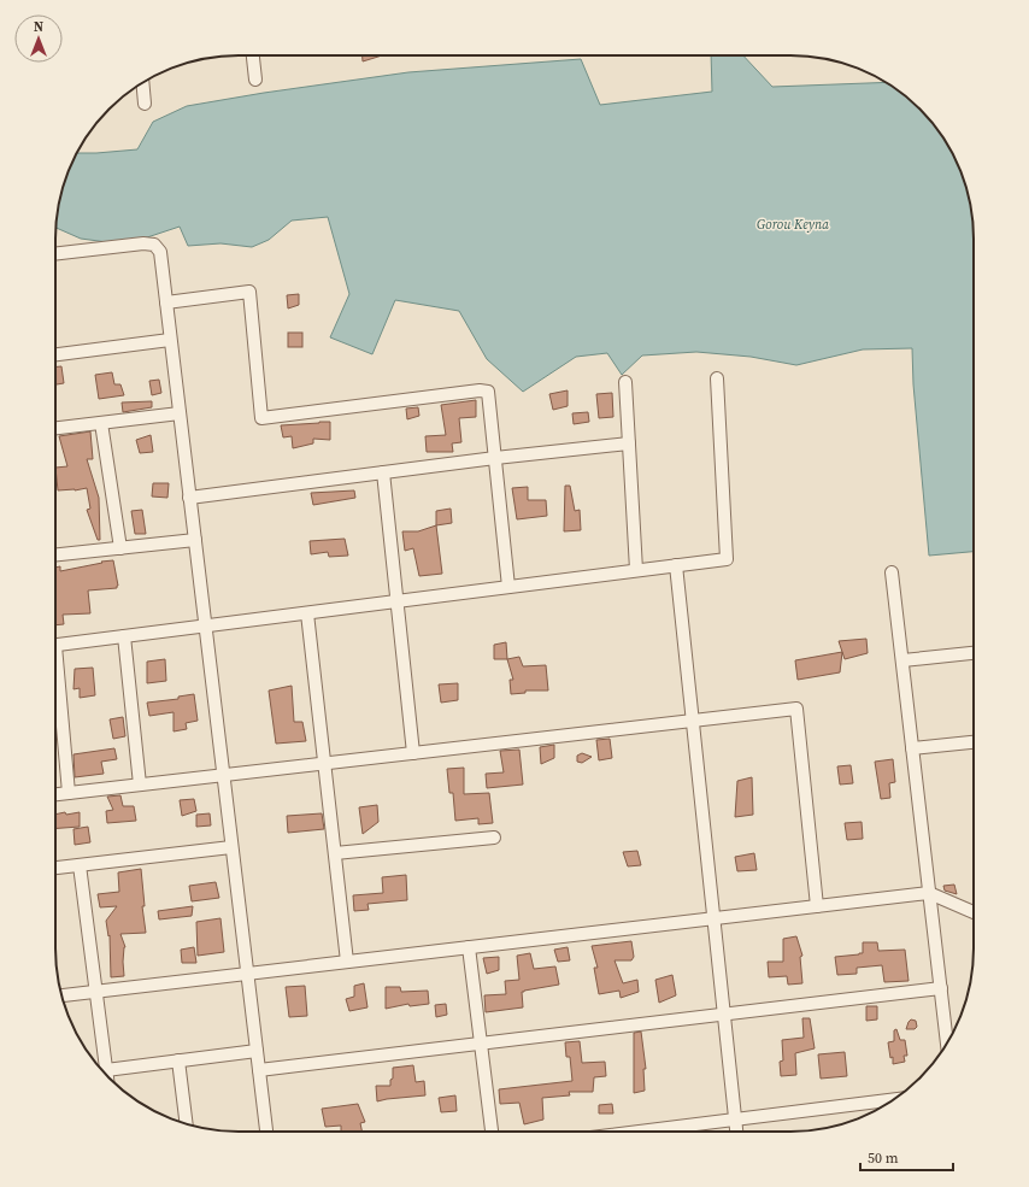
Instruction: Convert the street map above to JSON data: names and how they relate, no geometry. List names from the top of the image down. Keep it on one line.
{"water":["Gorou Keyna"],"scale_bar":"50 m","north":"top"}
